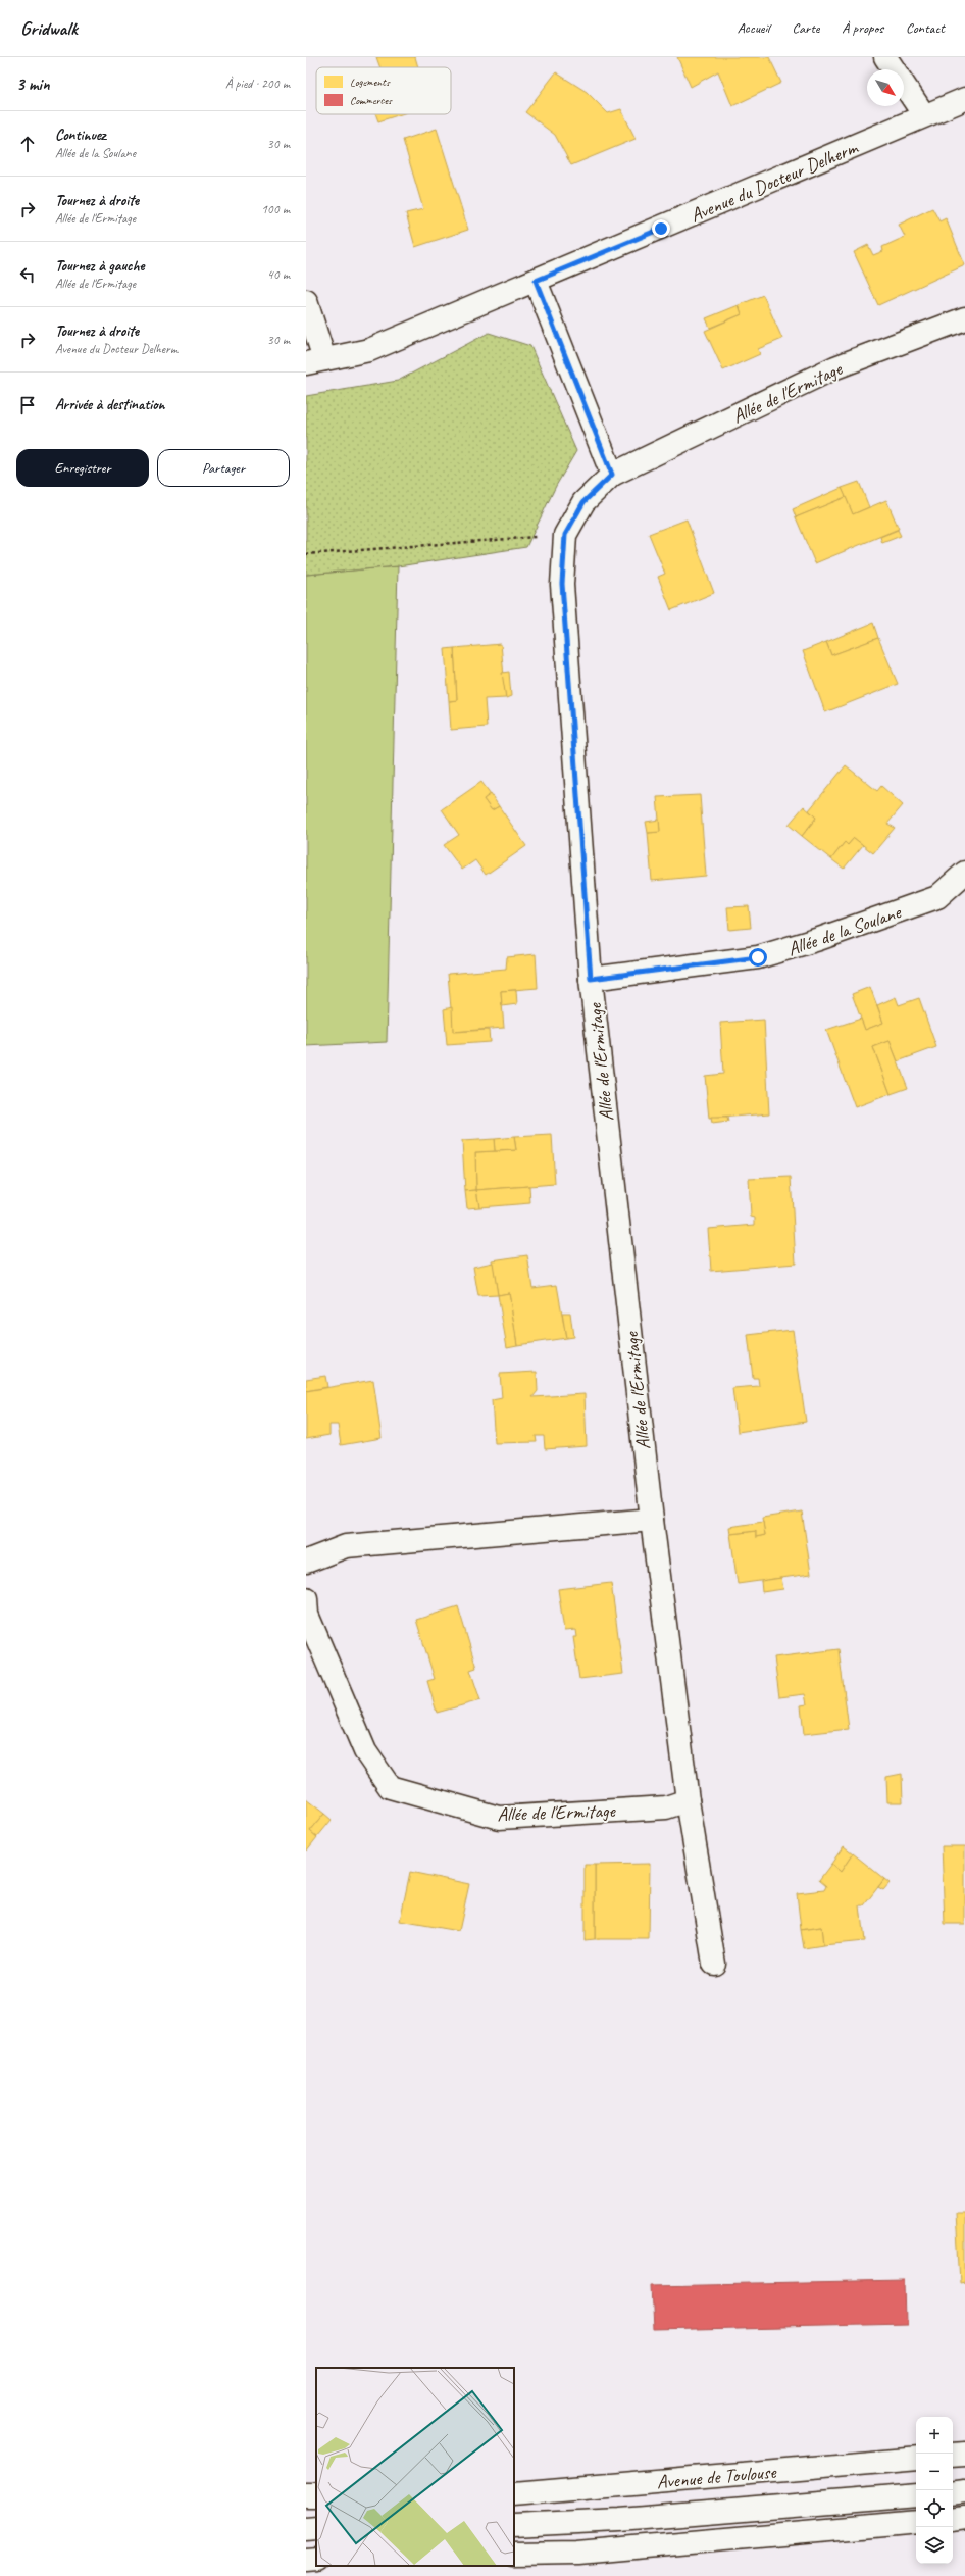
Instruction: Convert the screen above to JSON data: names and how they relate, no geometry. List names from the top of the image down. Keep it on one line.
{"streets":{"street":["Avenue du Docteur Delherm","Allée de l'Ermitage","Allée de la Soulane","Avenue de Toulouse"]},"crossings":[["Allée de l'Ermitage","Allée de la Soulane"]],"legend":["Logements","Commerces"],"north":"bottom right","page":{"header":"Gridwalk","nav":["Accueil","Carte","À propos","Contact"],"heading":["3 min","À pied · 200 m"],"list":[["Continuez","Allée de la Soulane","30 m"],["Tournez à droite","Allée de l'Ermitage","100 m"],["Tournez à gauche","Allée de l'Ermitage","40 m"],["Tournez à droite","Avenue du Docteur Delherm","30 m"],"Arrivée à destination"],"buttons":["Enregistrer","Partager"],"map_buttons":["+","−"]}}
